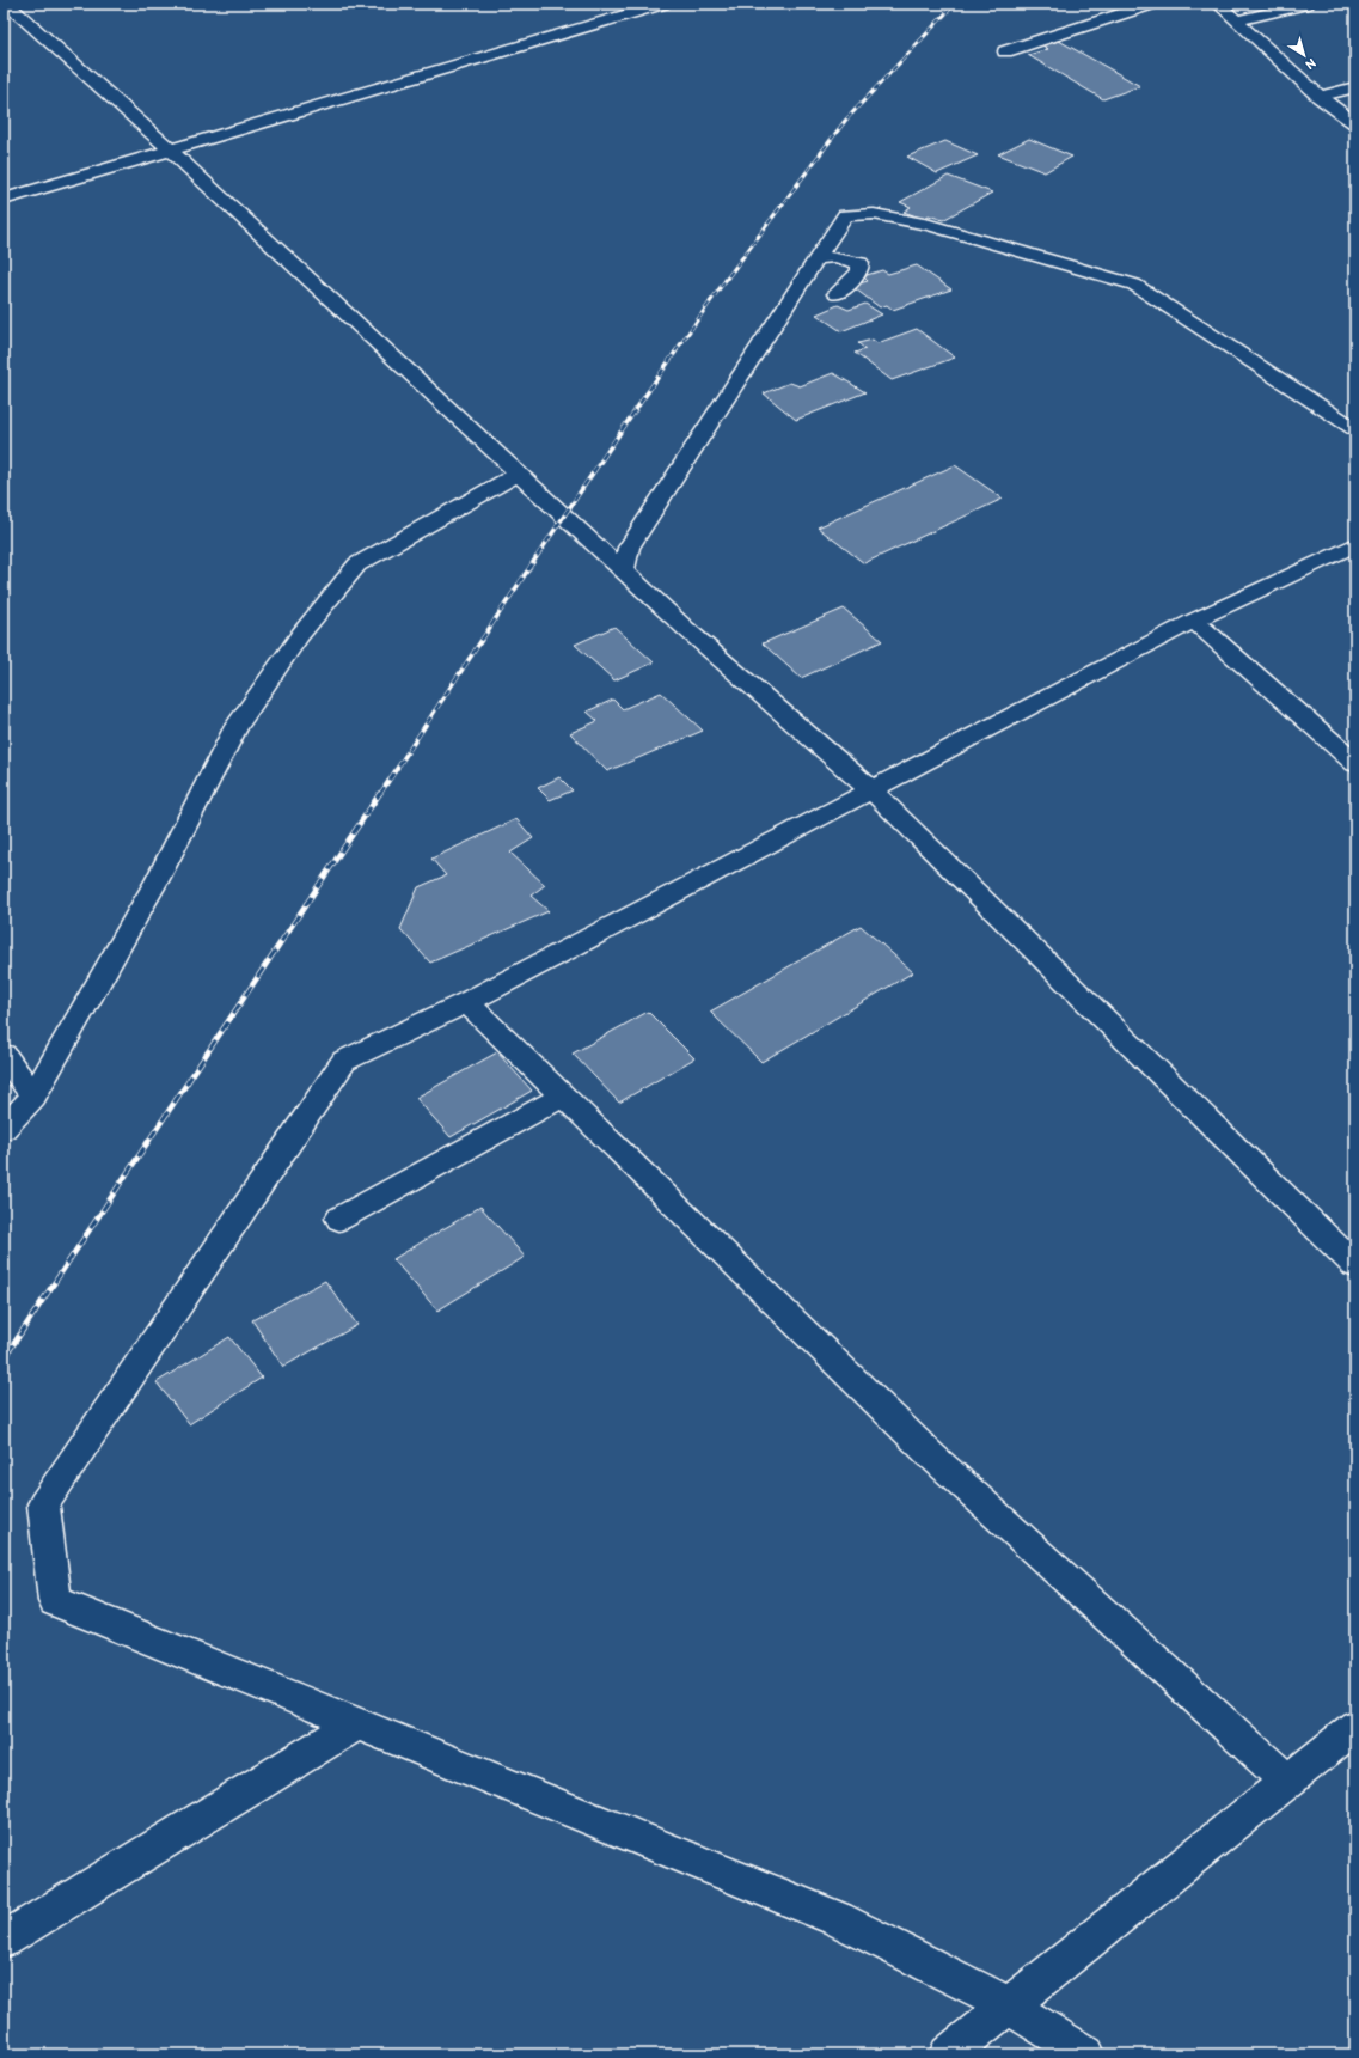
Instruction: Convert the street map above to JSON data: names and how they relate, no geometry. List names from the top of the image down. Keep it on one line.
{"north":"bottom right"}
